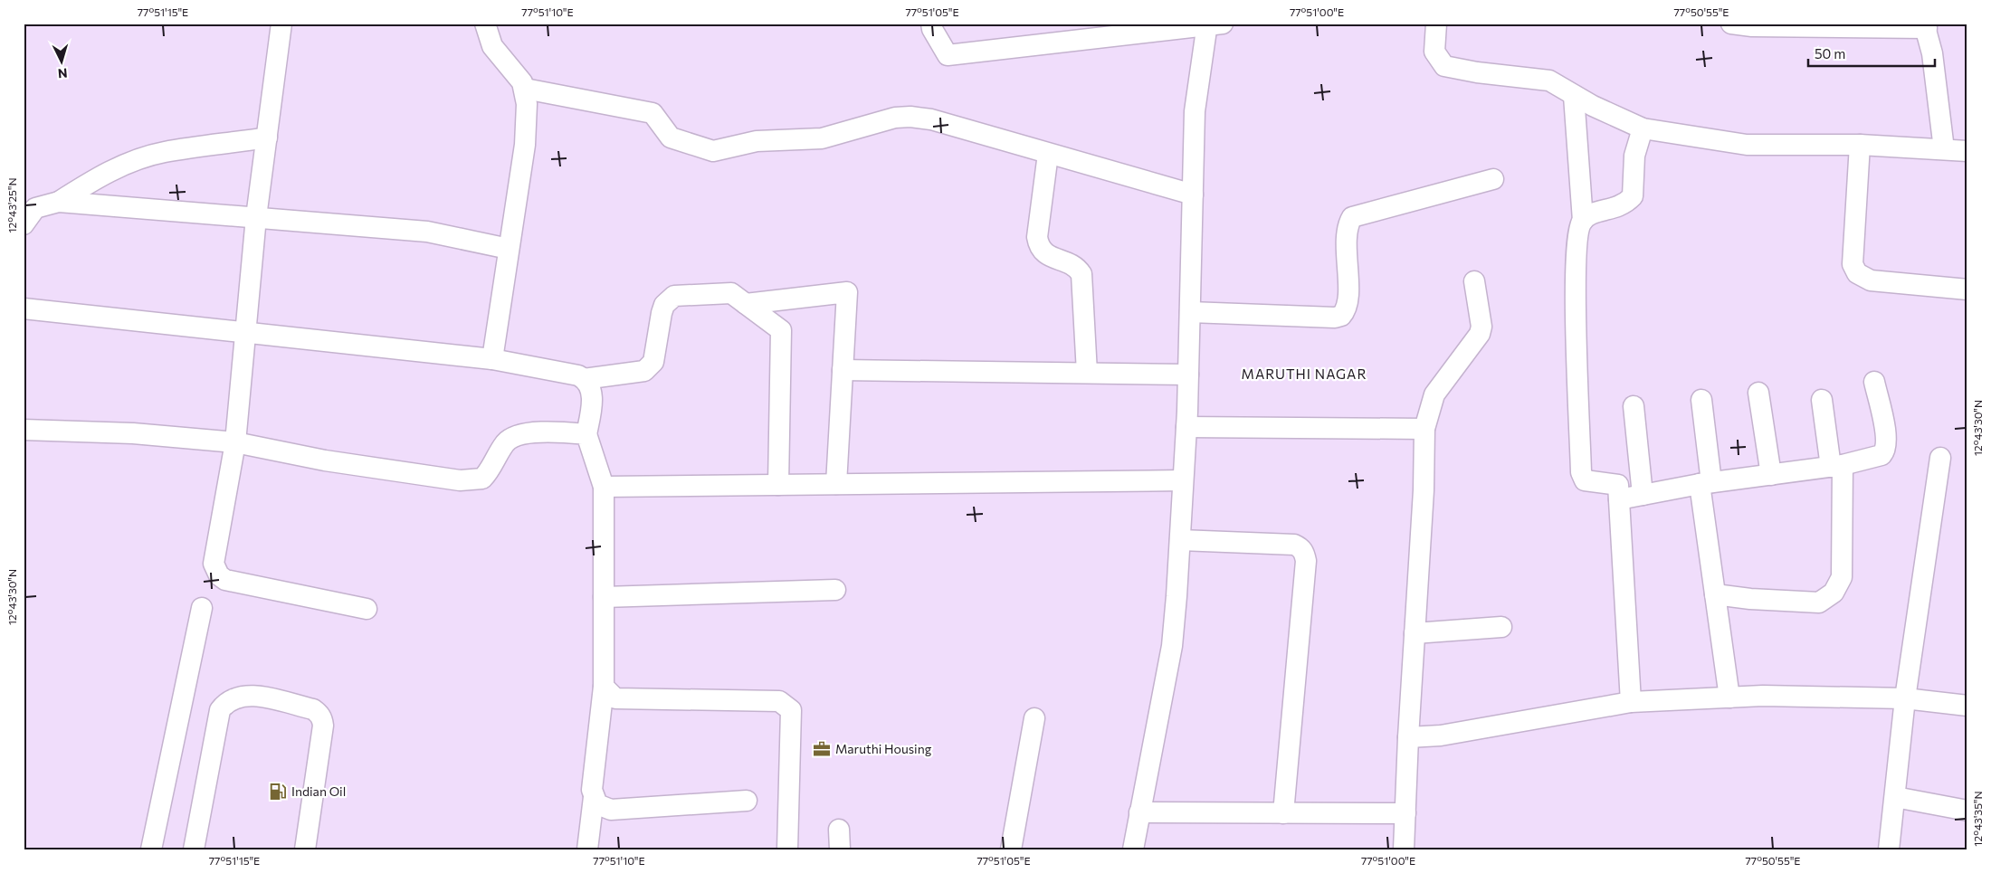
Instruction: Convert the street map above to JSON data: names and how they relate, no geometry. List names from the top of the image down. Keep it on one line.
{"districts":["MARUTHI NAGAR"],"places":{"office":["Maruthi Housing"],"fuel station":["Indian Oil"]},"scale_bar":"50 m","north":"bottom","coordinates":["77°51'15\"E","77°51'10\"E","77°51'05\"E","77°51'00\"E","77°50'55\"E","12°43'25\"N","12°43'30\"N","12°43'35\"N"]}
